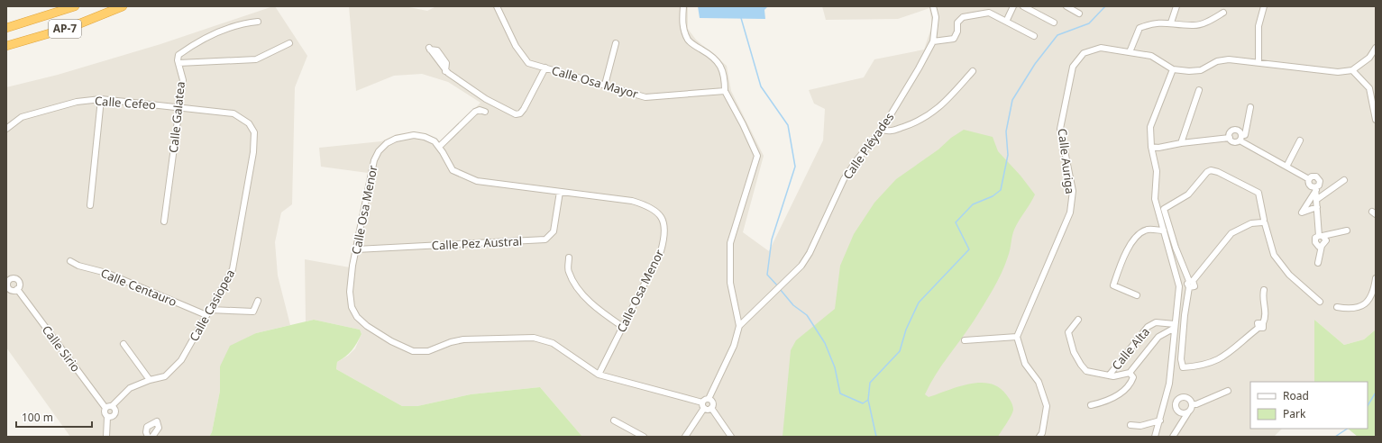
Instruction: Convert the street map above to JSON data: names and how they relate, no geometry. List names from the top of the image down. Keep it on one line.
{"streets":{"highway":["AP-7"],"street":["Calle Osa Mayor","Calle Cefeo","Calle Galatea","Calle Pléyades","Calle Auriga","Calle Osa Menor","Calle Pez Austral","Calle Centauro","Calle Casiopea","Calle Sirio","Calle Alta"]},"crossings":[["Calle Cefeo","Calle Galatea"],["Calle Cefeo","Calle Casiopea"],["Calle Osa Menor","Calle Pez Austral"],["Calle Centauro","Calle Casiopea"],["Calle Casiopea","Calle Sirio"]],"legend":["Road","Park"],"scale_bar":"100 m"}
